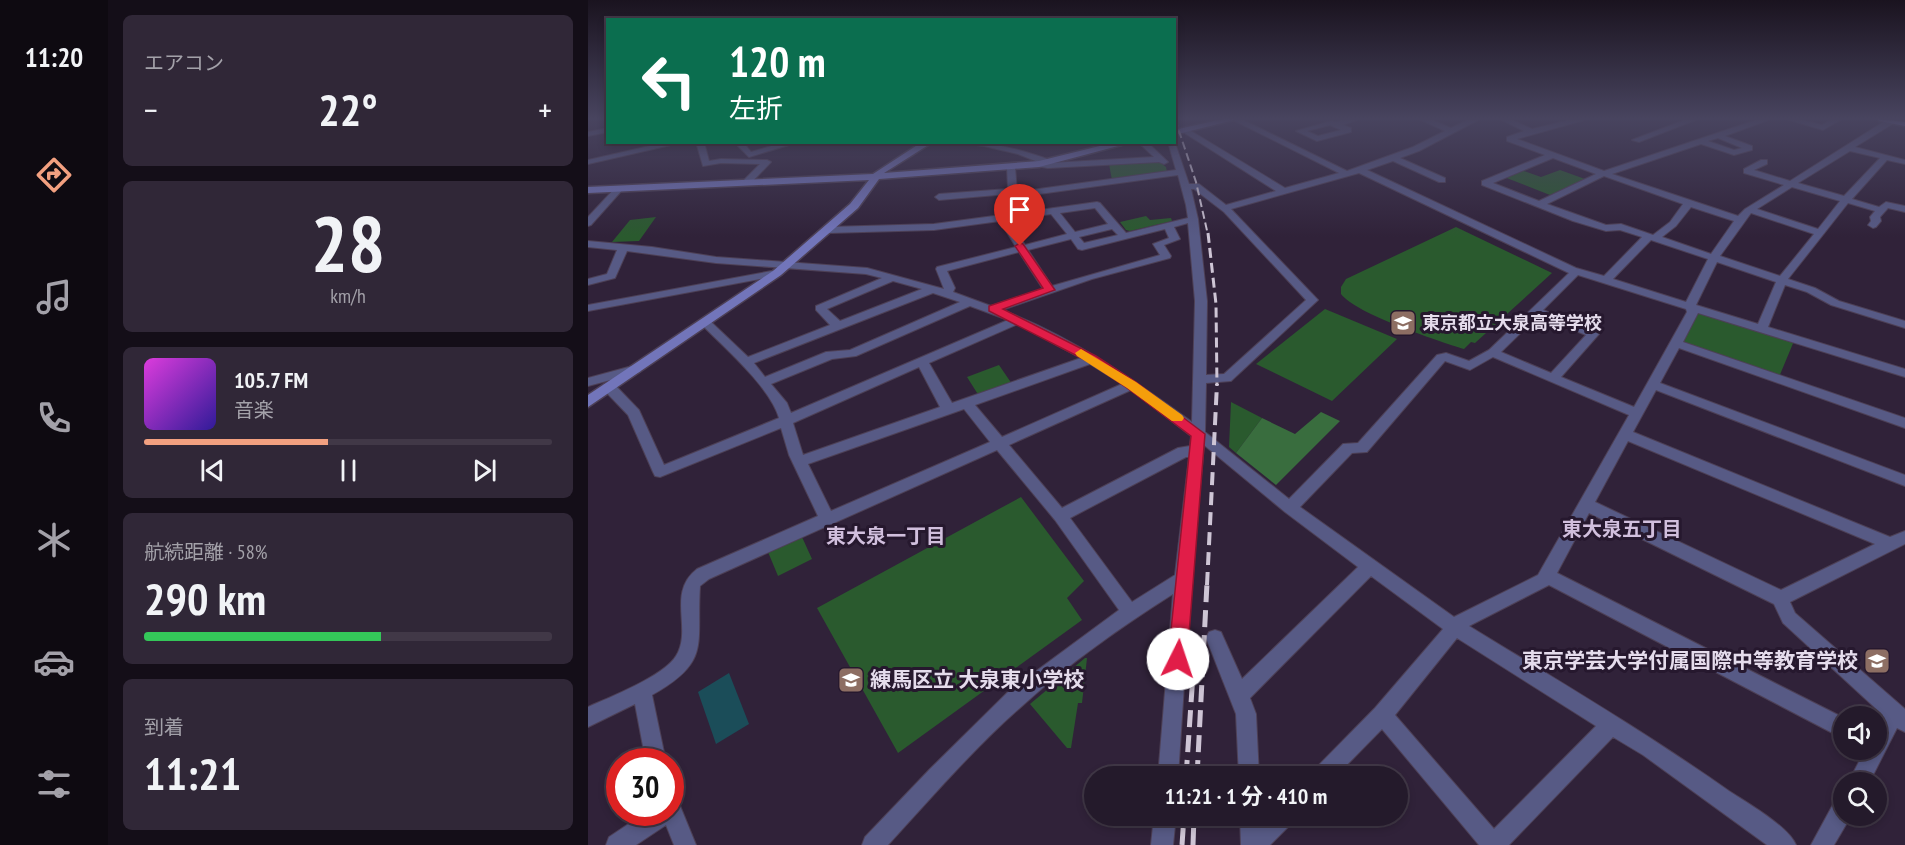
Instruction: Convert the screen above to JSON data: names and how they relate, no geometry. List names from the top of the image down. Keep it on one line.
{"districts":["東大泉五丁目","東大泉一丁目"],"places":{"school or university":["東京都立大泉高等学校","東京学芸大学付属国際中等教育学校","練馬区立 大泉東小学校"]},"page":{"tabs":"11:20","tile":["エアコン",["28","km/h"],["航続距離 · 58%","290 km"],["到着","11:21"]],"turn":["120 m","左折"],"heat":["−","22°","+"],"song":["105.7 FM","音楽"],"limit":"30","trip":"11:21 · 1 分 · 410 m"}}
